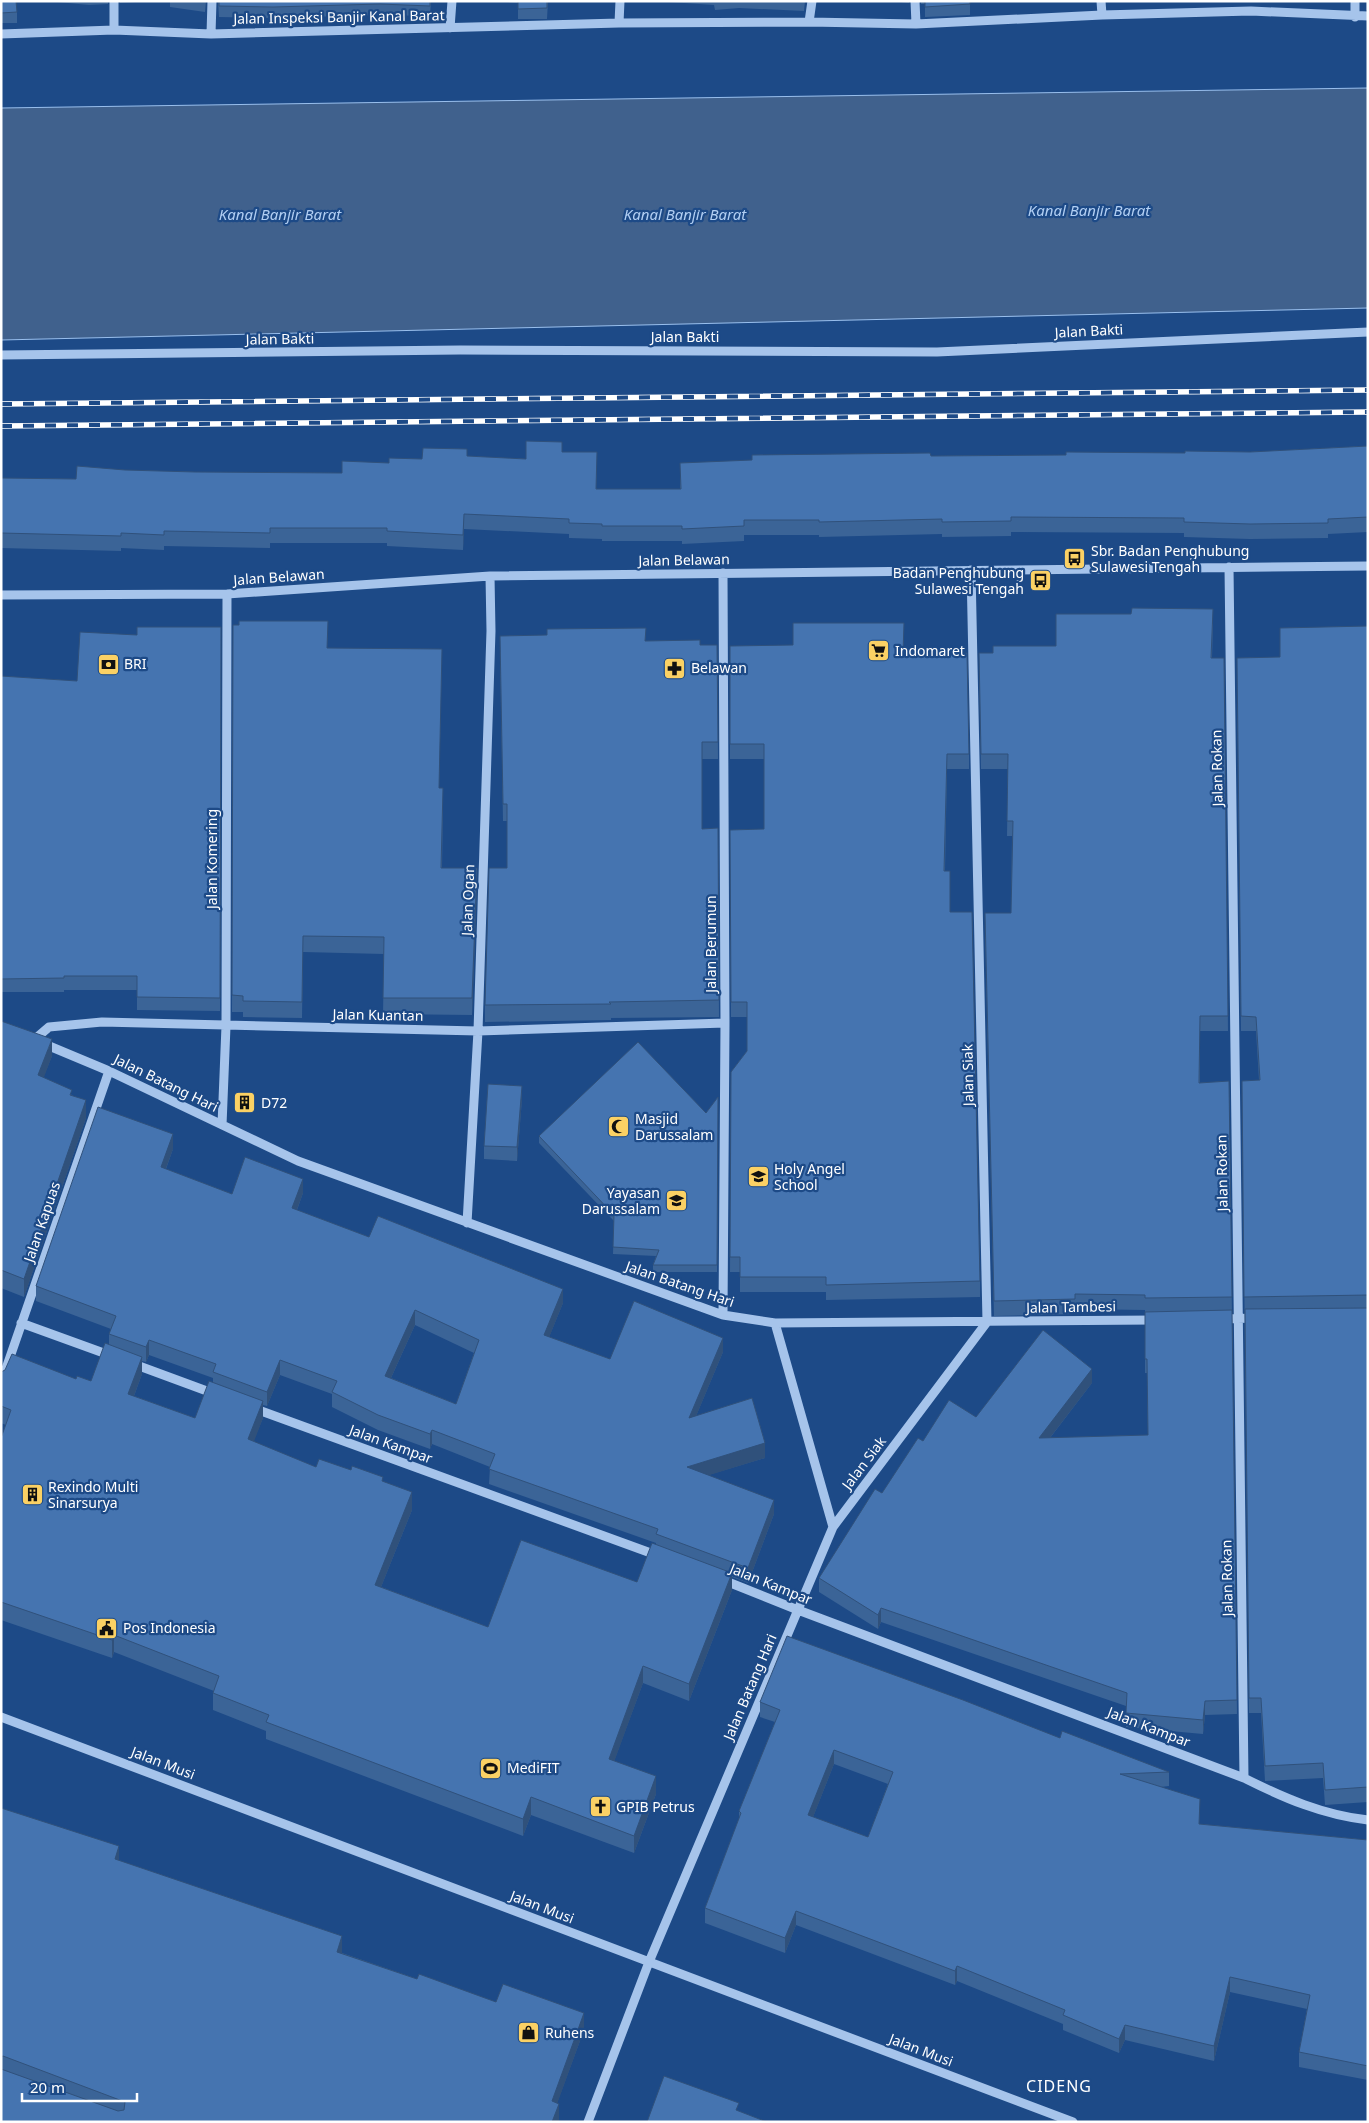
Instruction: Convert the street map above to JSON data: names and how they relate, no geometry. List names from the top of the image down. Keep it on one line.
{"streets":{"street":["Jalan Inspeksi Banjir Kanal Barat","Jalan Bakti","Jalan Belawan","Jalan Rokan","Jalan Komering","Jalan Ogan","Jalan Berumun","Jalan Kuantan","Jalan Siak","Jalan Batang Hari","Jalan Kapuas","Jalan Tambesi","Jalan Kampar","Jalan Musi"]},"crossings":[["Jalan Belawan","Jalan Rokan"],["Jalan Belawan","Jalan Komering"],["Jalan Belawan","Jalan Ogan"],["Jalan Belawan","Jalan Berumun"],["Jalan Belawan","Jalan Siak"],["Jalan Rokan","Jalan Kampar"],["Jalan Komering","Jalan Kuantan"],["Jalan Komering","Jalan Batang Hari"],["Jalan Ogan","Jalan Kuantan"],["Jalan Ogan","Jalan Batang Hari"],["Jalan Berumun","Jalan Kuantan"],["Jalan Berumun","Jalan Batang Hari"],["Jalan Kuantan","Jalan Batang Hari"],["Jalan Siak","Jalan Batang Hari"],["Jalan Siak","Jalan Tambesi"],["Jalan Batang Hari","Jalan Kapuas"],["Jalan Batang Hari","Jalan Tambesi"],["Jalan Batang Hari","Jalan Kampar"],["Jalan Batang Hari","Jalan Musi"]],"districts":["CIDENG"],"water":["Kanal Banjir Barat"],"places":{"bus stop":["Sbr. Badan Penghubung Sulawesi Tengah","Badan Penghubung Sulawesi Tengah"],"supermarket":["Indomaret"],"bank":["BRI"],"pharmacy":["Belawan"],"building":["D72","Rexindo Multi Sinarsurya"],"mosque":["Masjid Darussalam"],"school or university":["Holy Angel School","Yayasan Darussalam"],"public building":["Pos Indonesia"],"sports":["MediFIT"],"church":["GPIB Petrus"],"shop":["Ruhens"]},"scale_bar":"20 m"}
